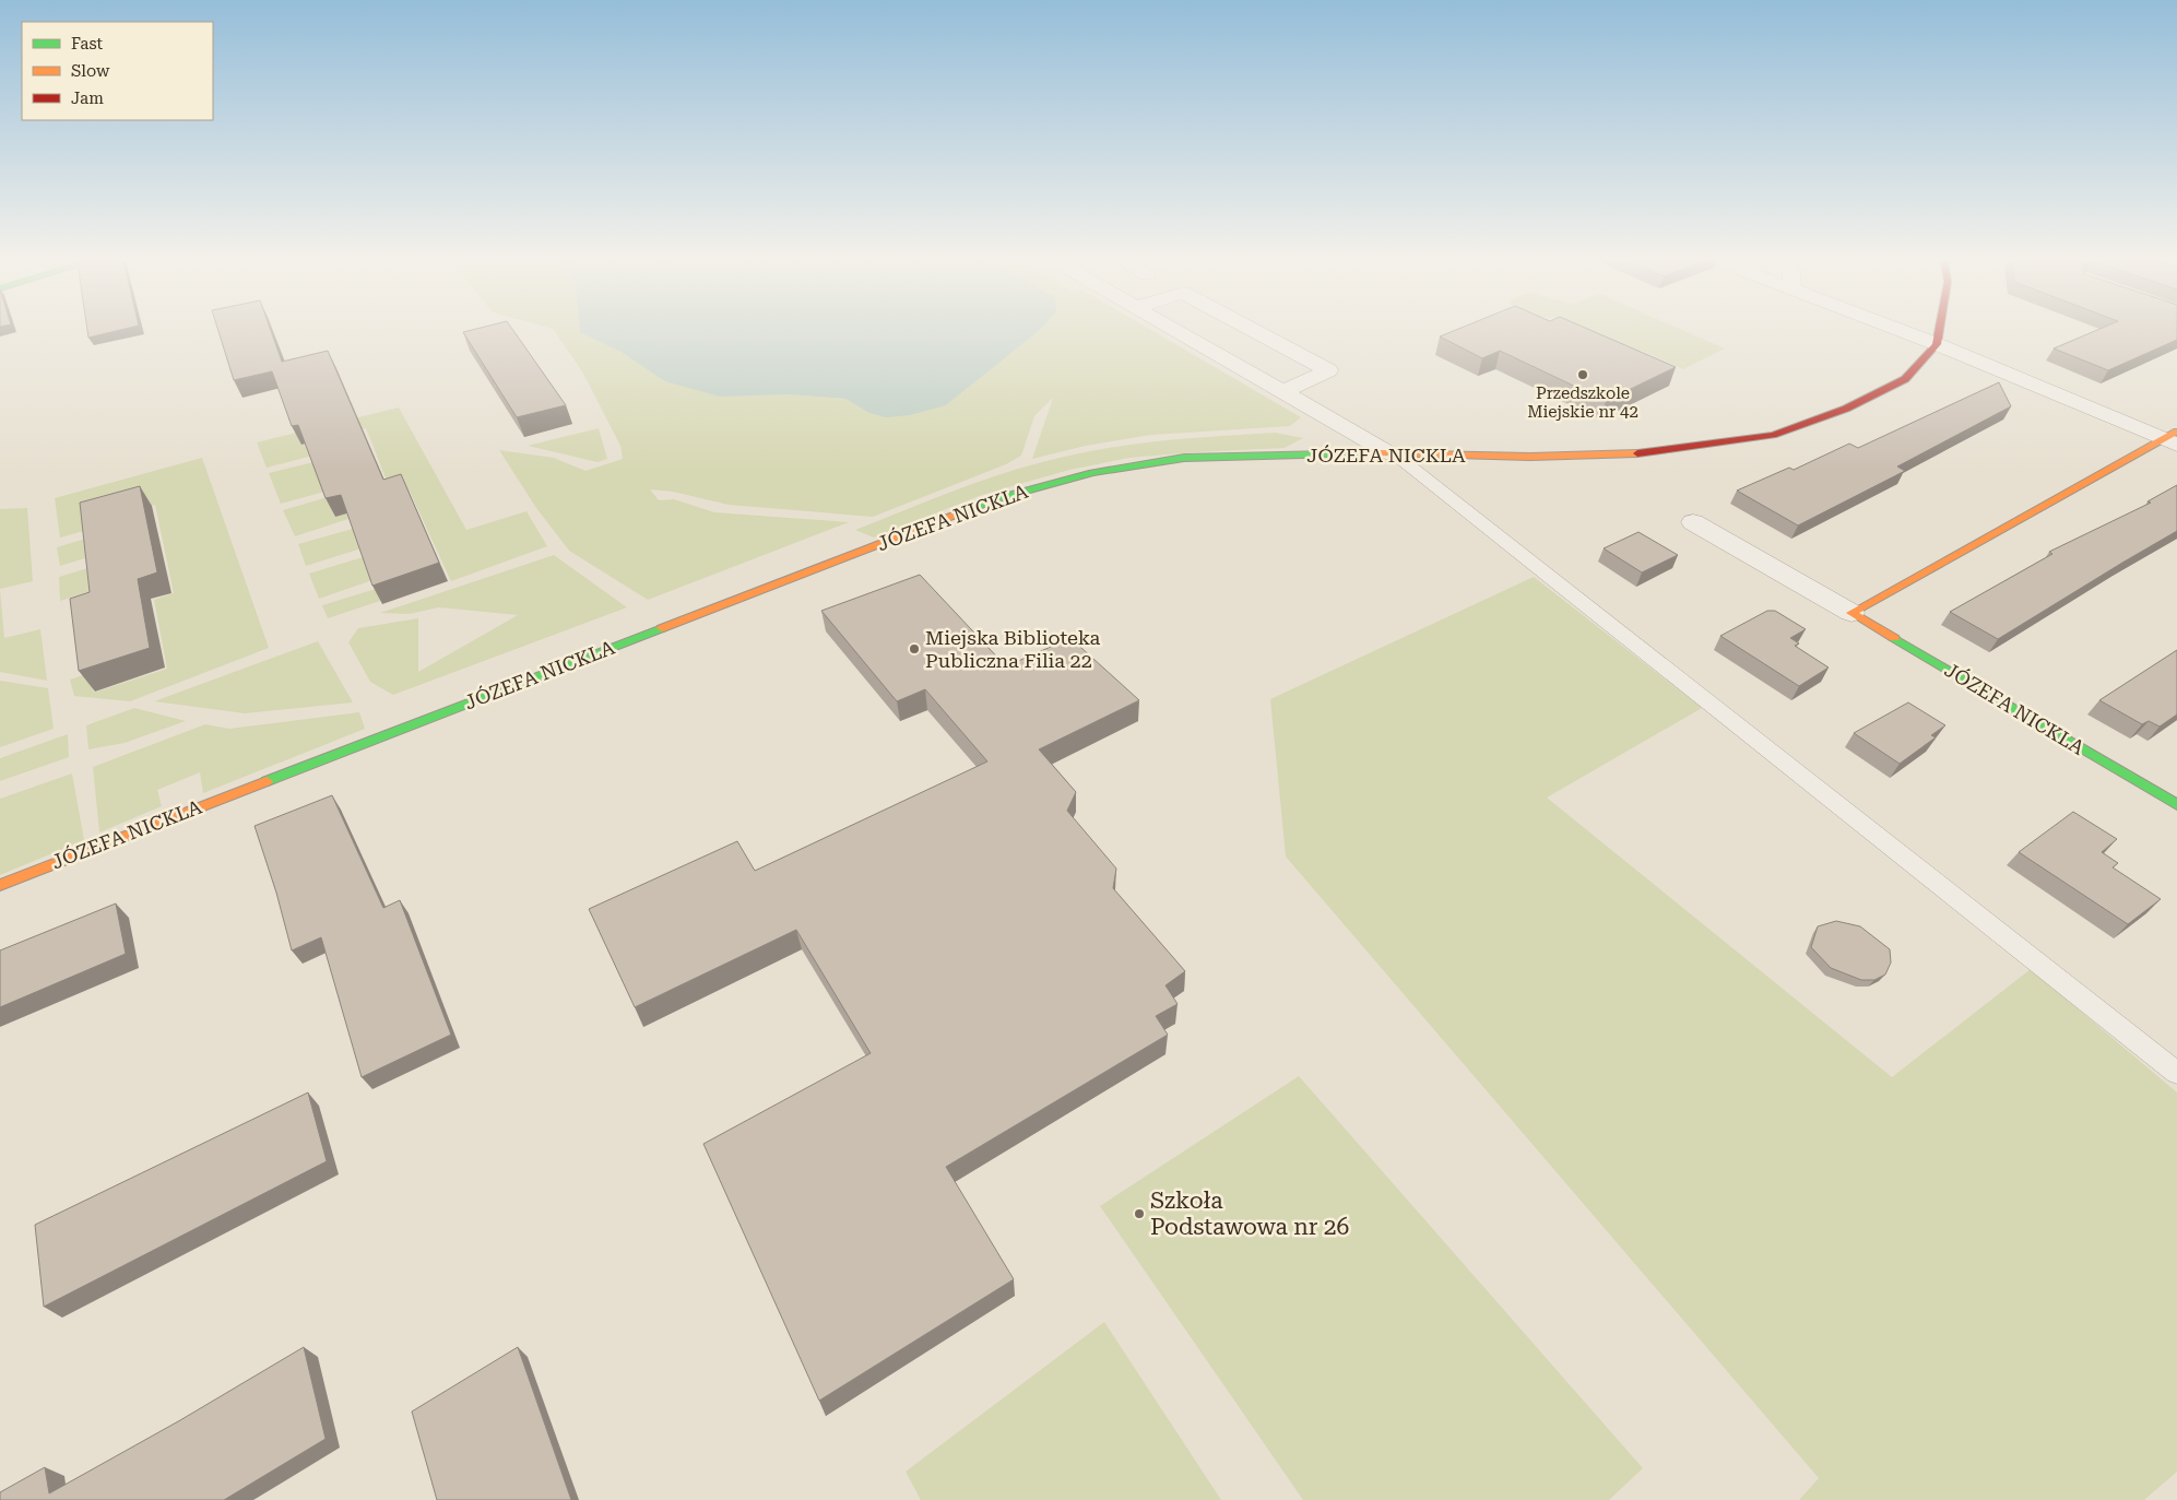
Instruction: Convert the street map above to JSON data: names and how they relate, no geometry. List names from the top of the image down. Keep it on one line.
{"streets":{"street":["JÓZEFA NICKLA"]},"places":["Przedszkole Miejskie nr 42","Miejska Biblioteka Publiczna Filia 22","Szkoła Podstawowa nr 26"],"legend":["Fast","Slow","Jam"]}
